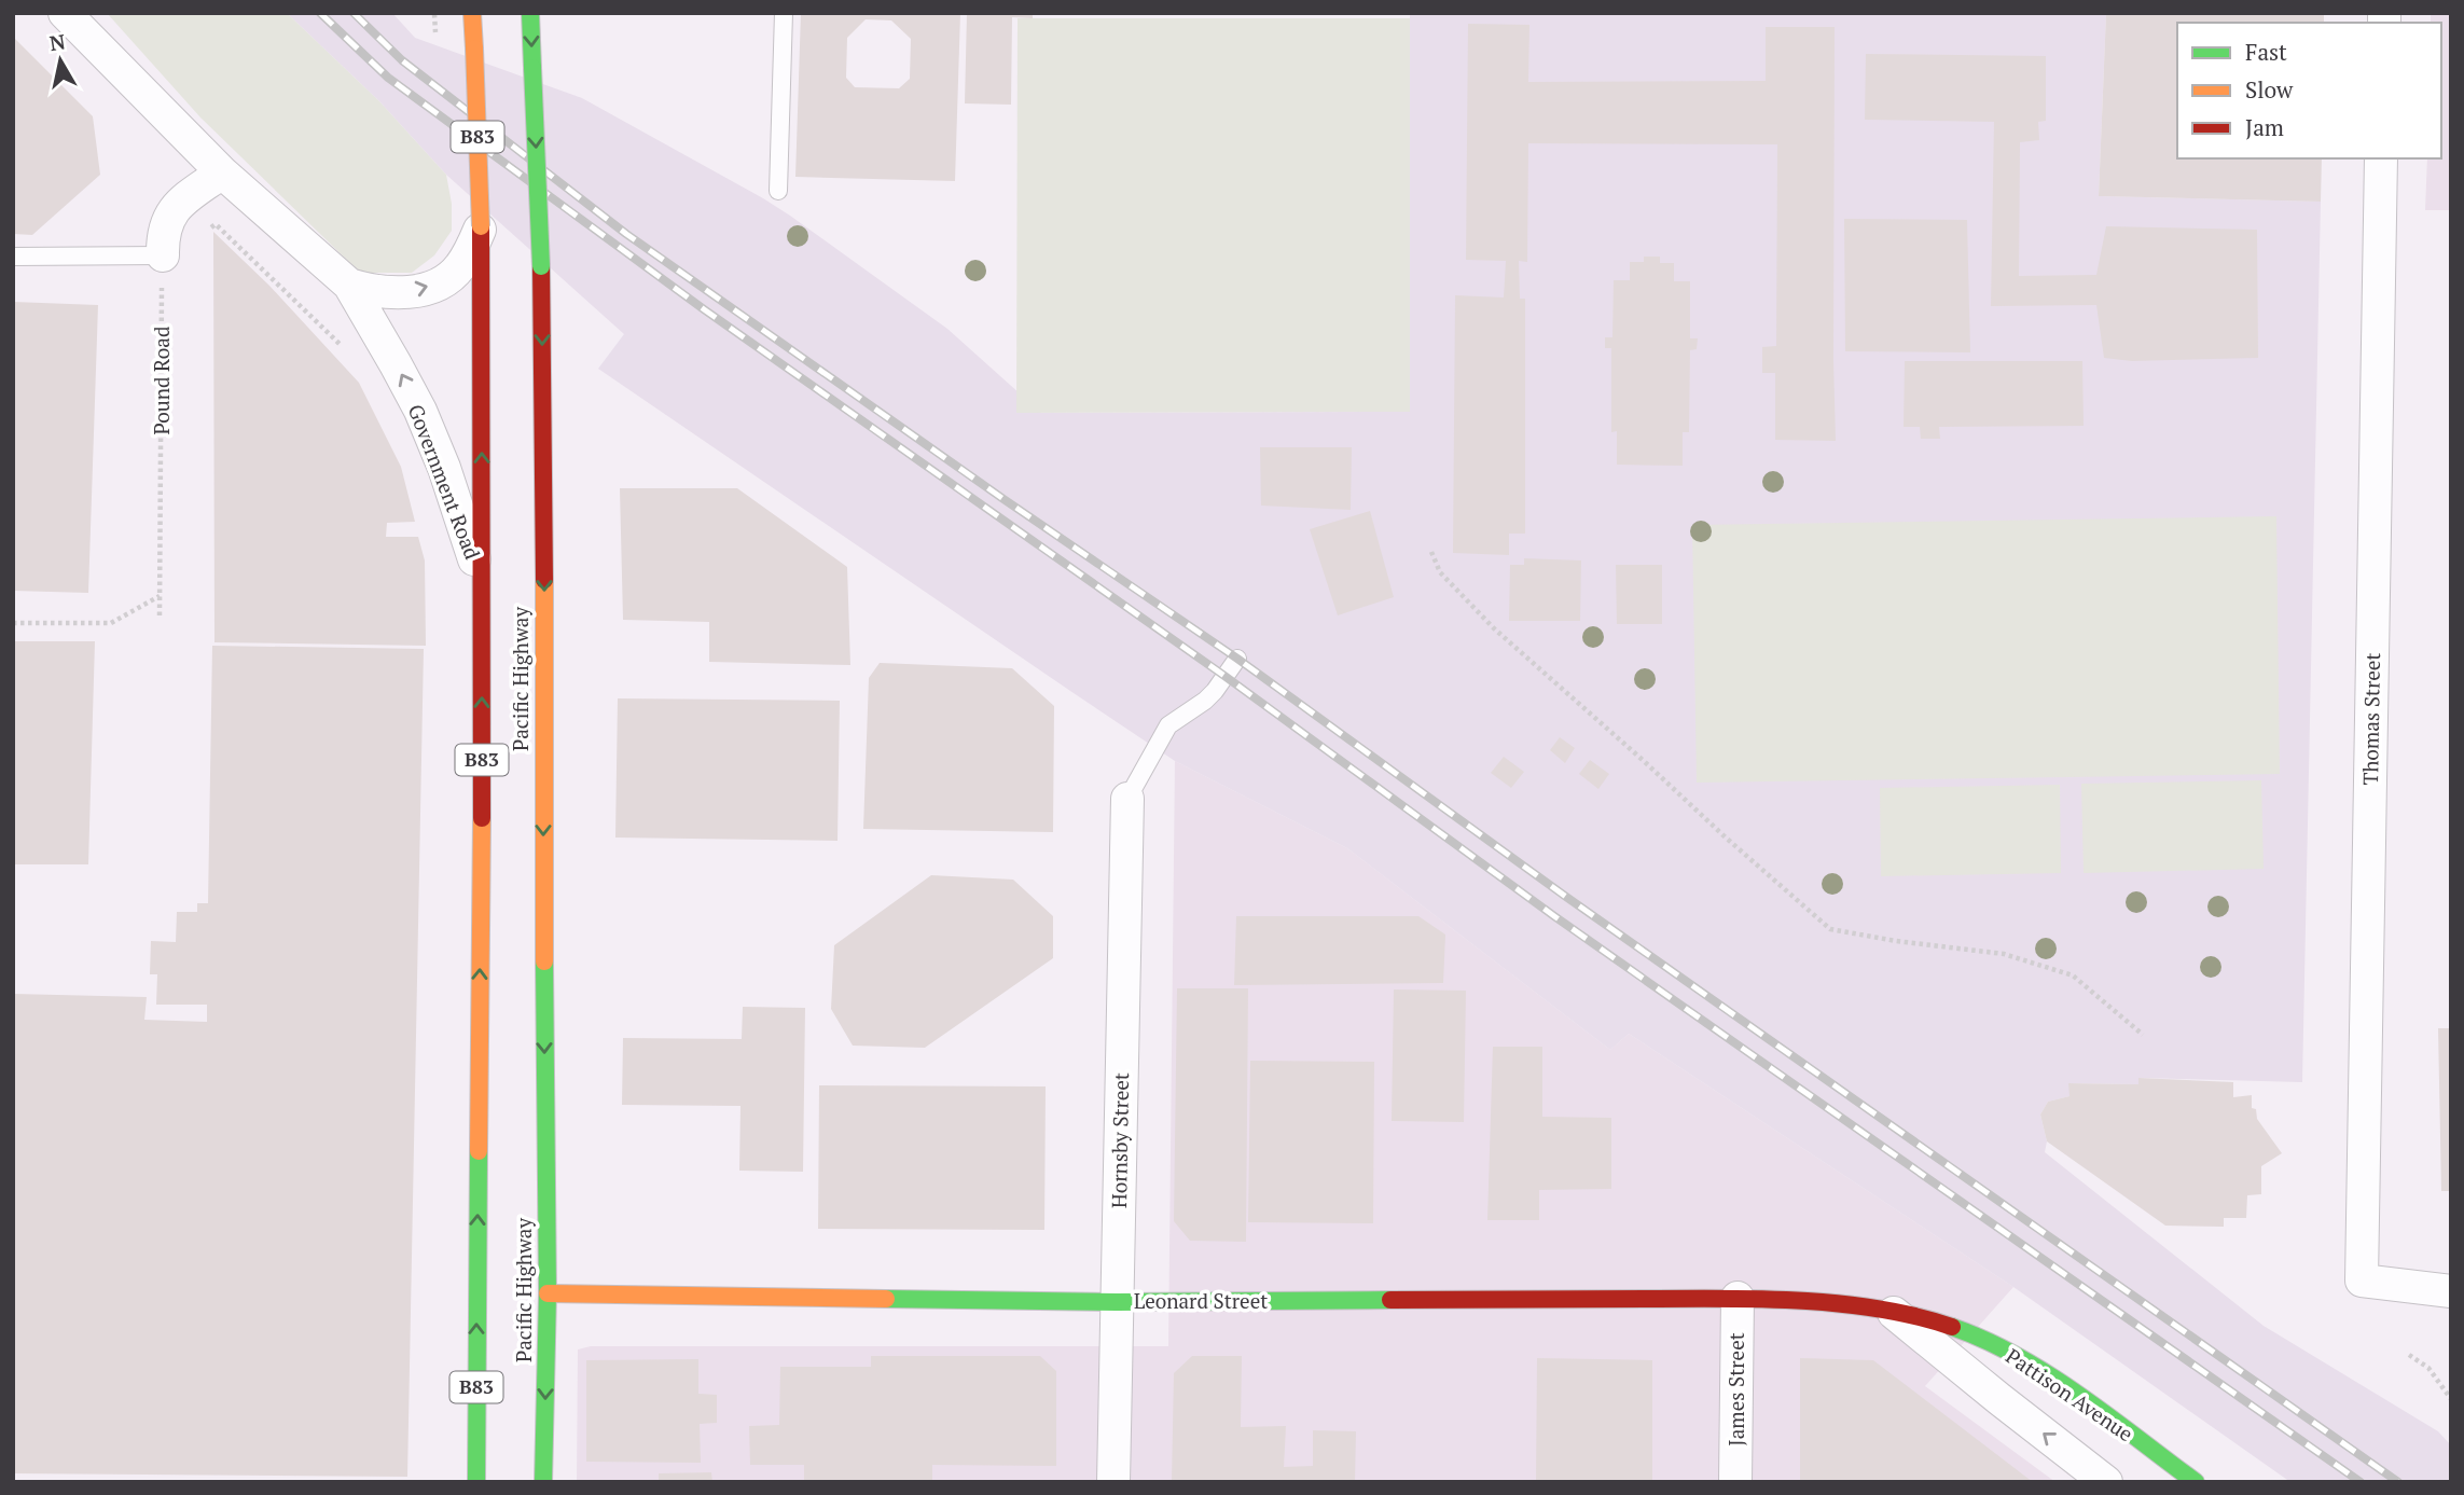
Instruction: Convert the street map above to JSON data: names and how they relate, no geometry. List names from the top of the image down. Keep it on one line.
{"streets":{"main road":["B83","Pacific Highway","Leonard Street","Pattison Avenue"],"street":["Government Road","Thomas Street","Hornsby Street","James Street"],"path":["Pound Road"]},"crossings":[["Government Road","Pacific Highway"],["Pacific Highway","Leonard Street"],["Hornsby Street","Leonard Street"],["Leonard Street","James Street"],["Leonard Street","Pattison Avenue"]],"legend":["Fast","Slow","Jam"],"north":"top"}
